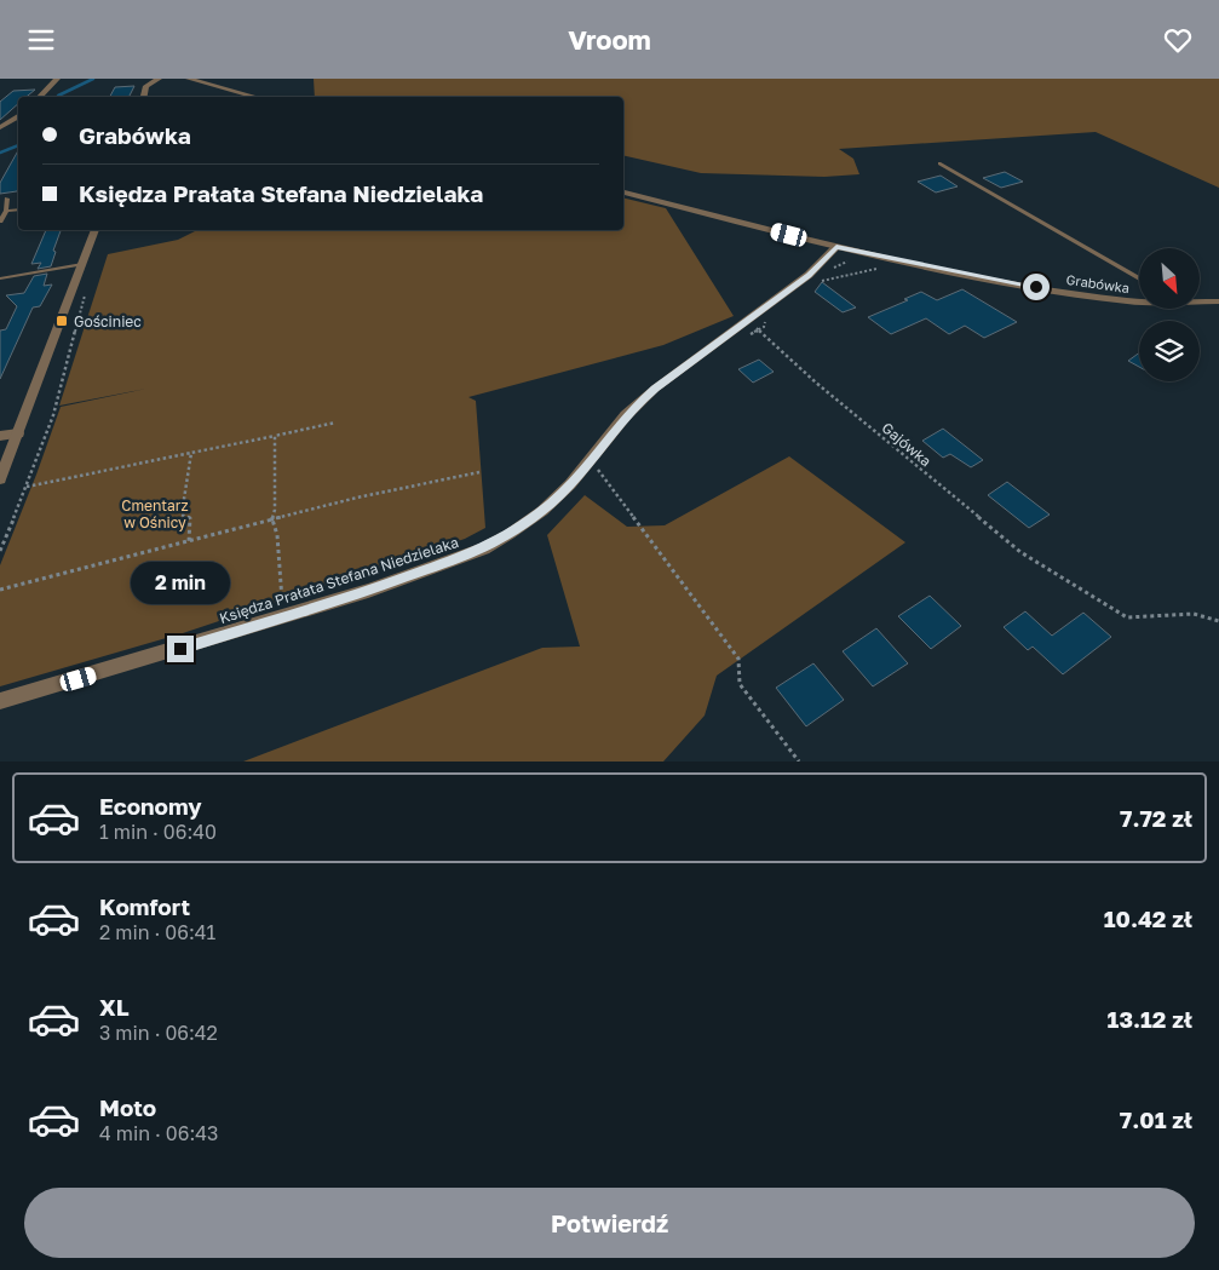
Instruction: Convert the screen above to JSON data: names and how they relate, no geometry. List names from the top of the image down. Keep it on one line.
{"streets":{"street":["Grabówka","Księdza Prałata Stefana Niedzielaka"],"path":["Gajówka"]},"crossings":[["Grabówka","Księdza Prałata Stefana Niedzielaka"],["Gajówka","Księdza Prałata Stefana Niedzielaka"]],"parks":["Cmentarz w Ośnicy"],"places":{"transit":["Gościniec"]},"north":"bottom right","page":{"header":"Vroom","banner":["Grabówka","Księdza Prałata Stefana Niedzielaka"],"bubble":"2 min","list":[{"name":"Economy","note":"1 min · 06:40","value":"7.72 zł"},{"name":"Komfort","note":"2 min · 06:41","value":"10.42 zł"},{"name":"XL","note":"3 min · 06:42","value":"13.12 zł"},{"name":"Moto","note":"4 min · 06:43","value":"7.01 zł"}],"buttons":"Potwierdź"}}
